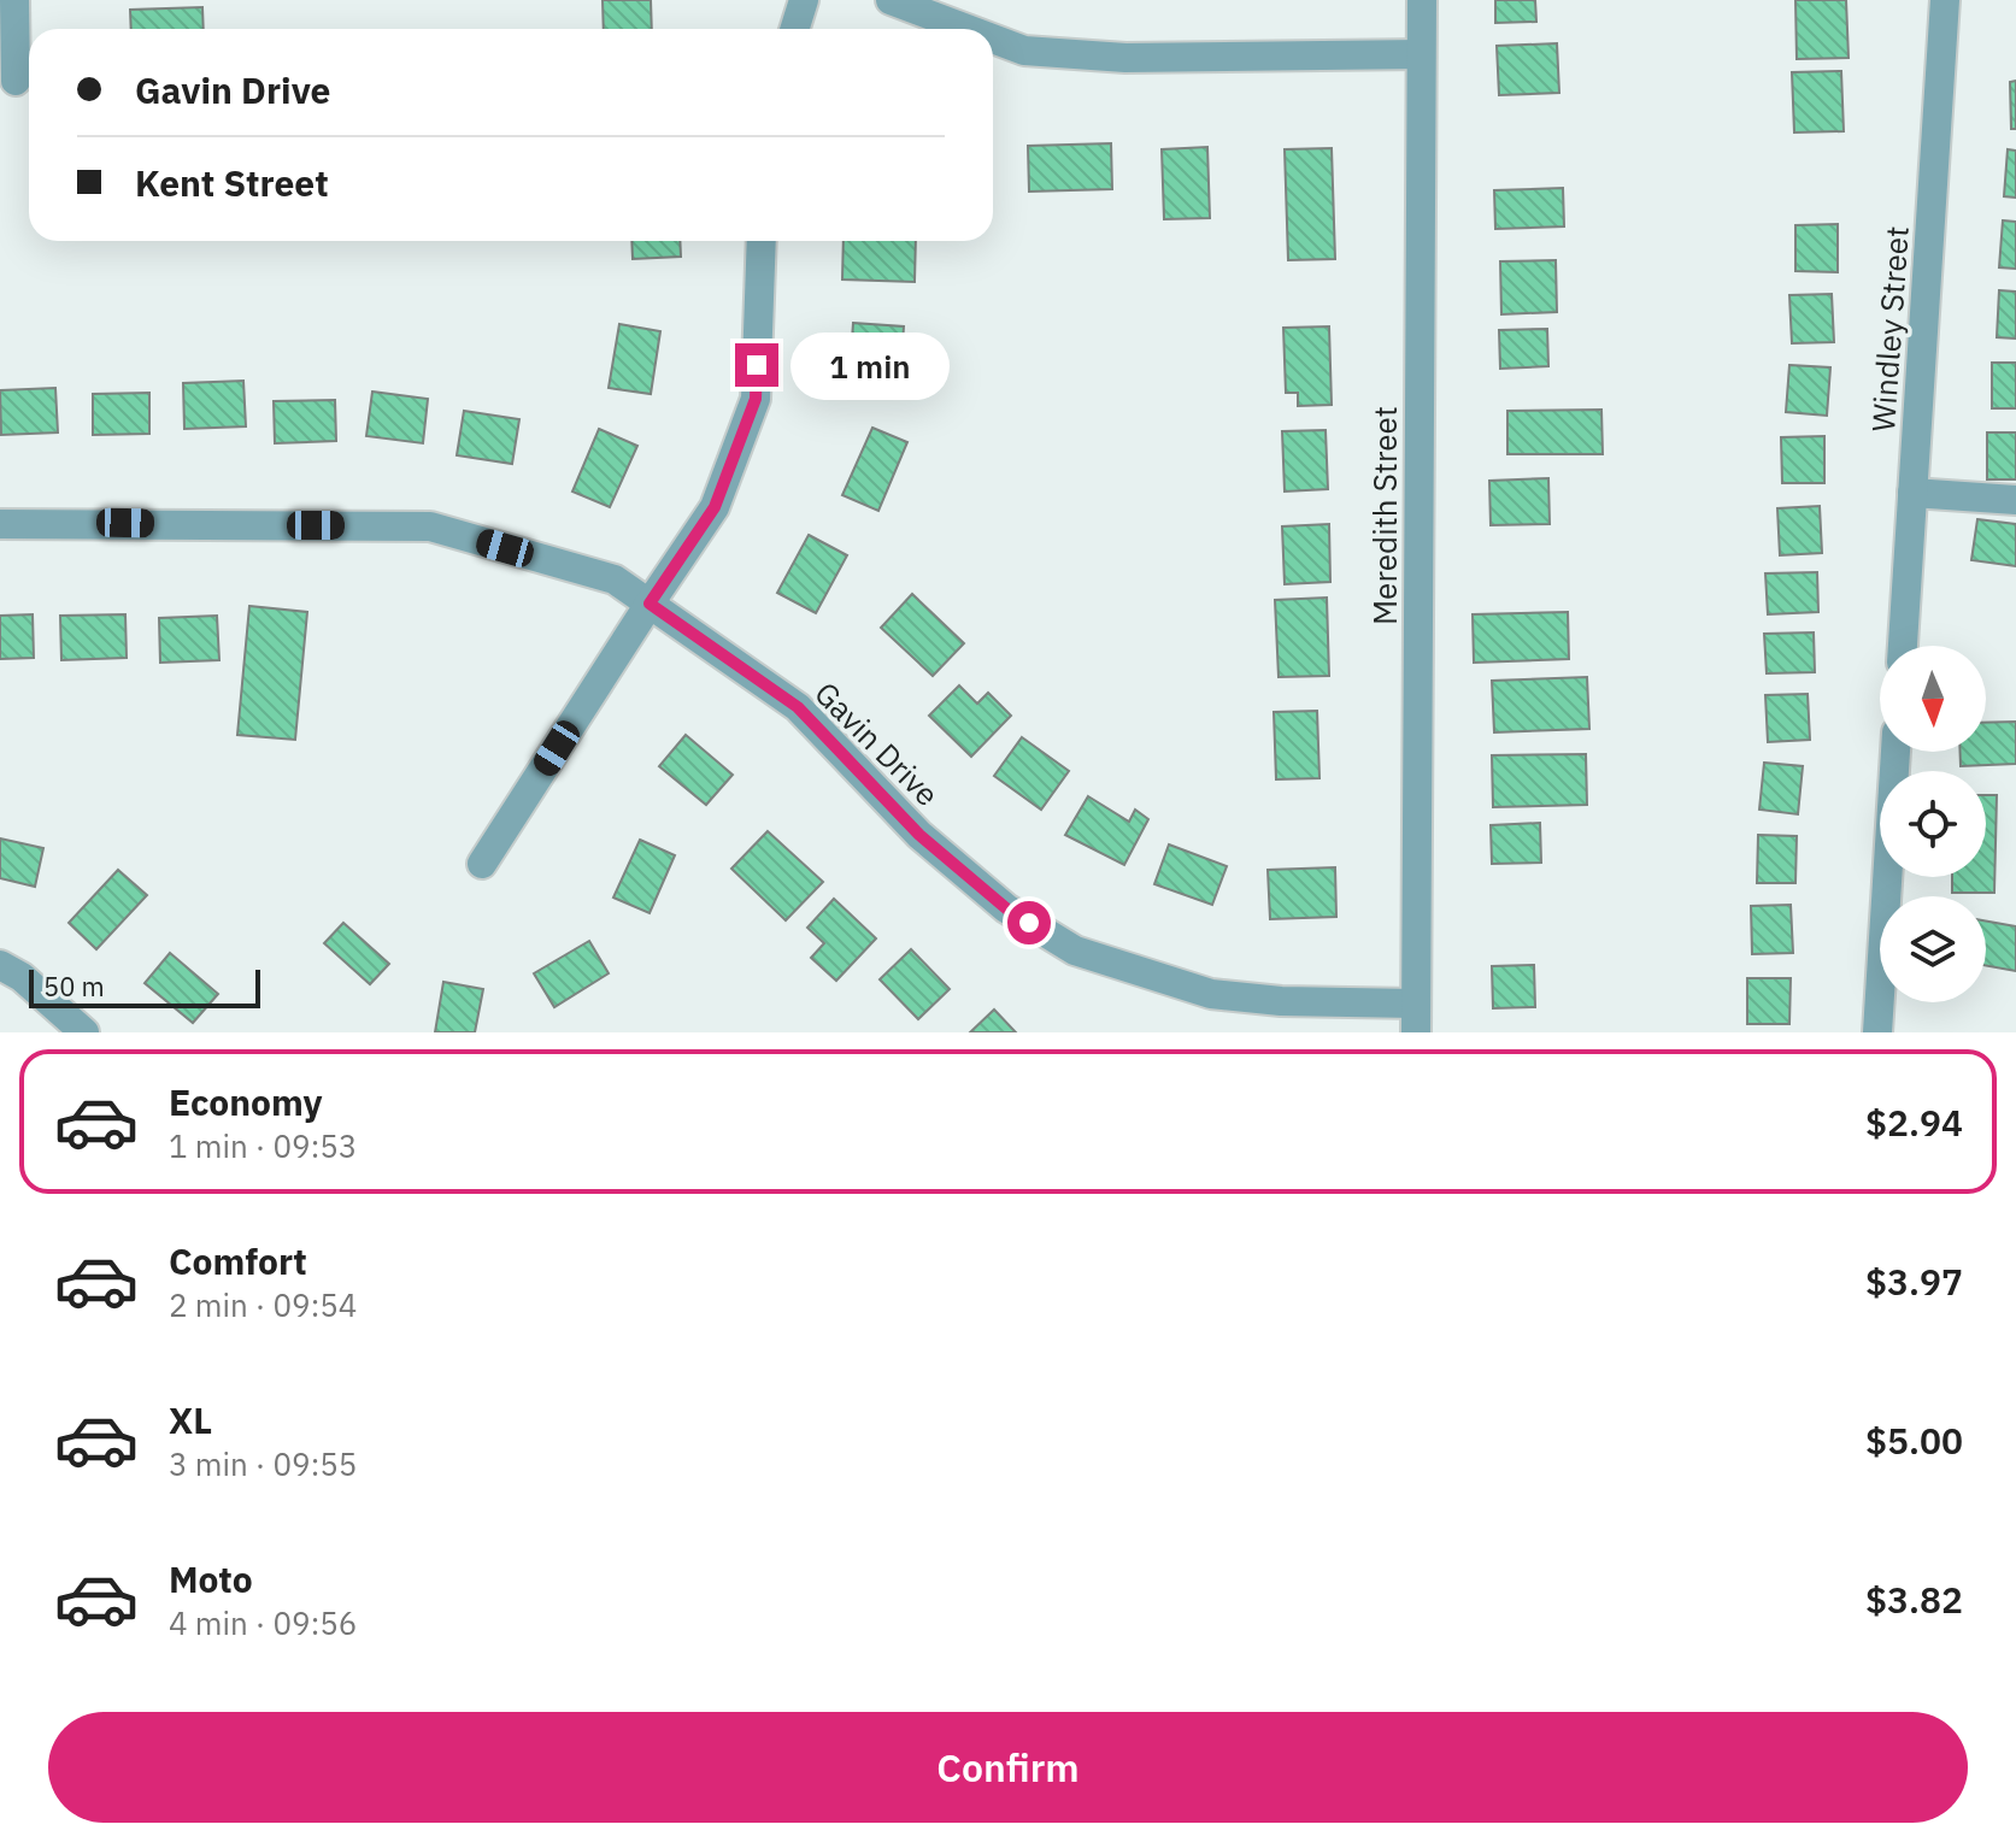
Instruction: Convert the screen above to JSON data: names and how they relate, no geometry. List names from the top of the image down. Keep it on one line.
{"streets":{"street":["Windley Street","Meredith Street","Gavin Drive"]},"crossings":[["Meredith Street","Gavin Drive"]],"scale_bar":"50 m","north":"bottom","page":{"banner":["Gavin Drive","Kent Street"],"bubble":"1 min","scale":"50 m","list":[{"name":"Economy","note":"1 min · 09:53","value":"$2.94"},{"name":"Comfort","note":"2 min · 09:54","value":"$3.97"},{"name":"XL","note":"3 min · 09:55","value":"$5.00"},{"name":"Moto","note":"4 min · 09:56","value":"$3.82"}],"buttons":"Confirm"}}
